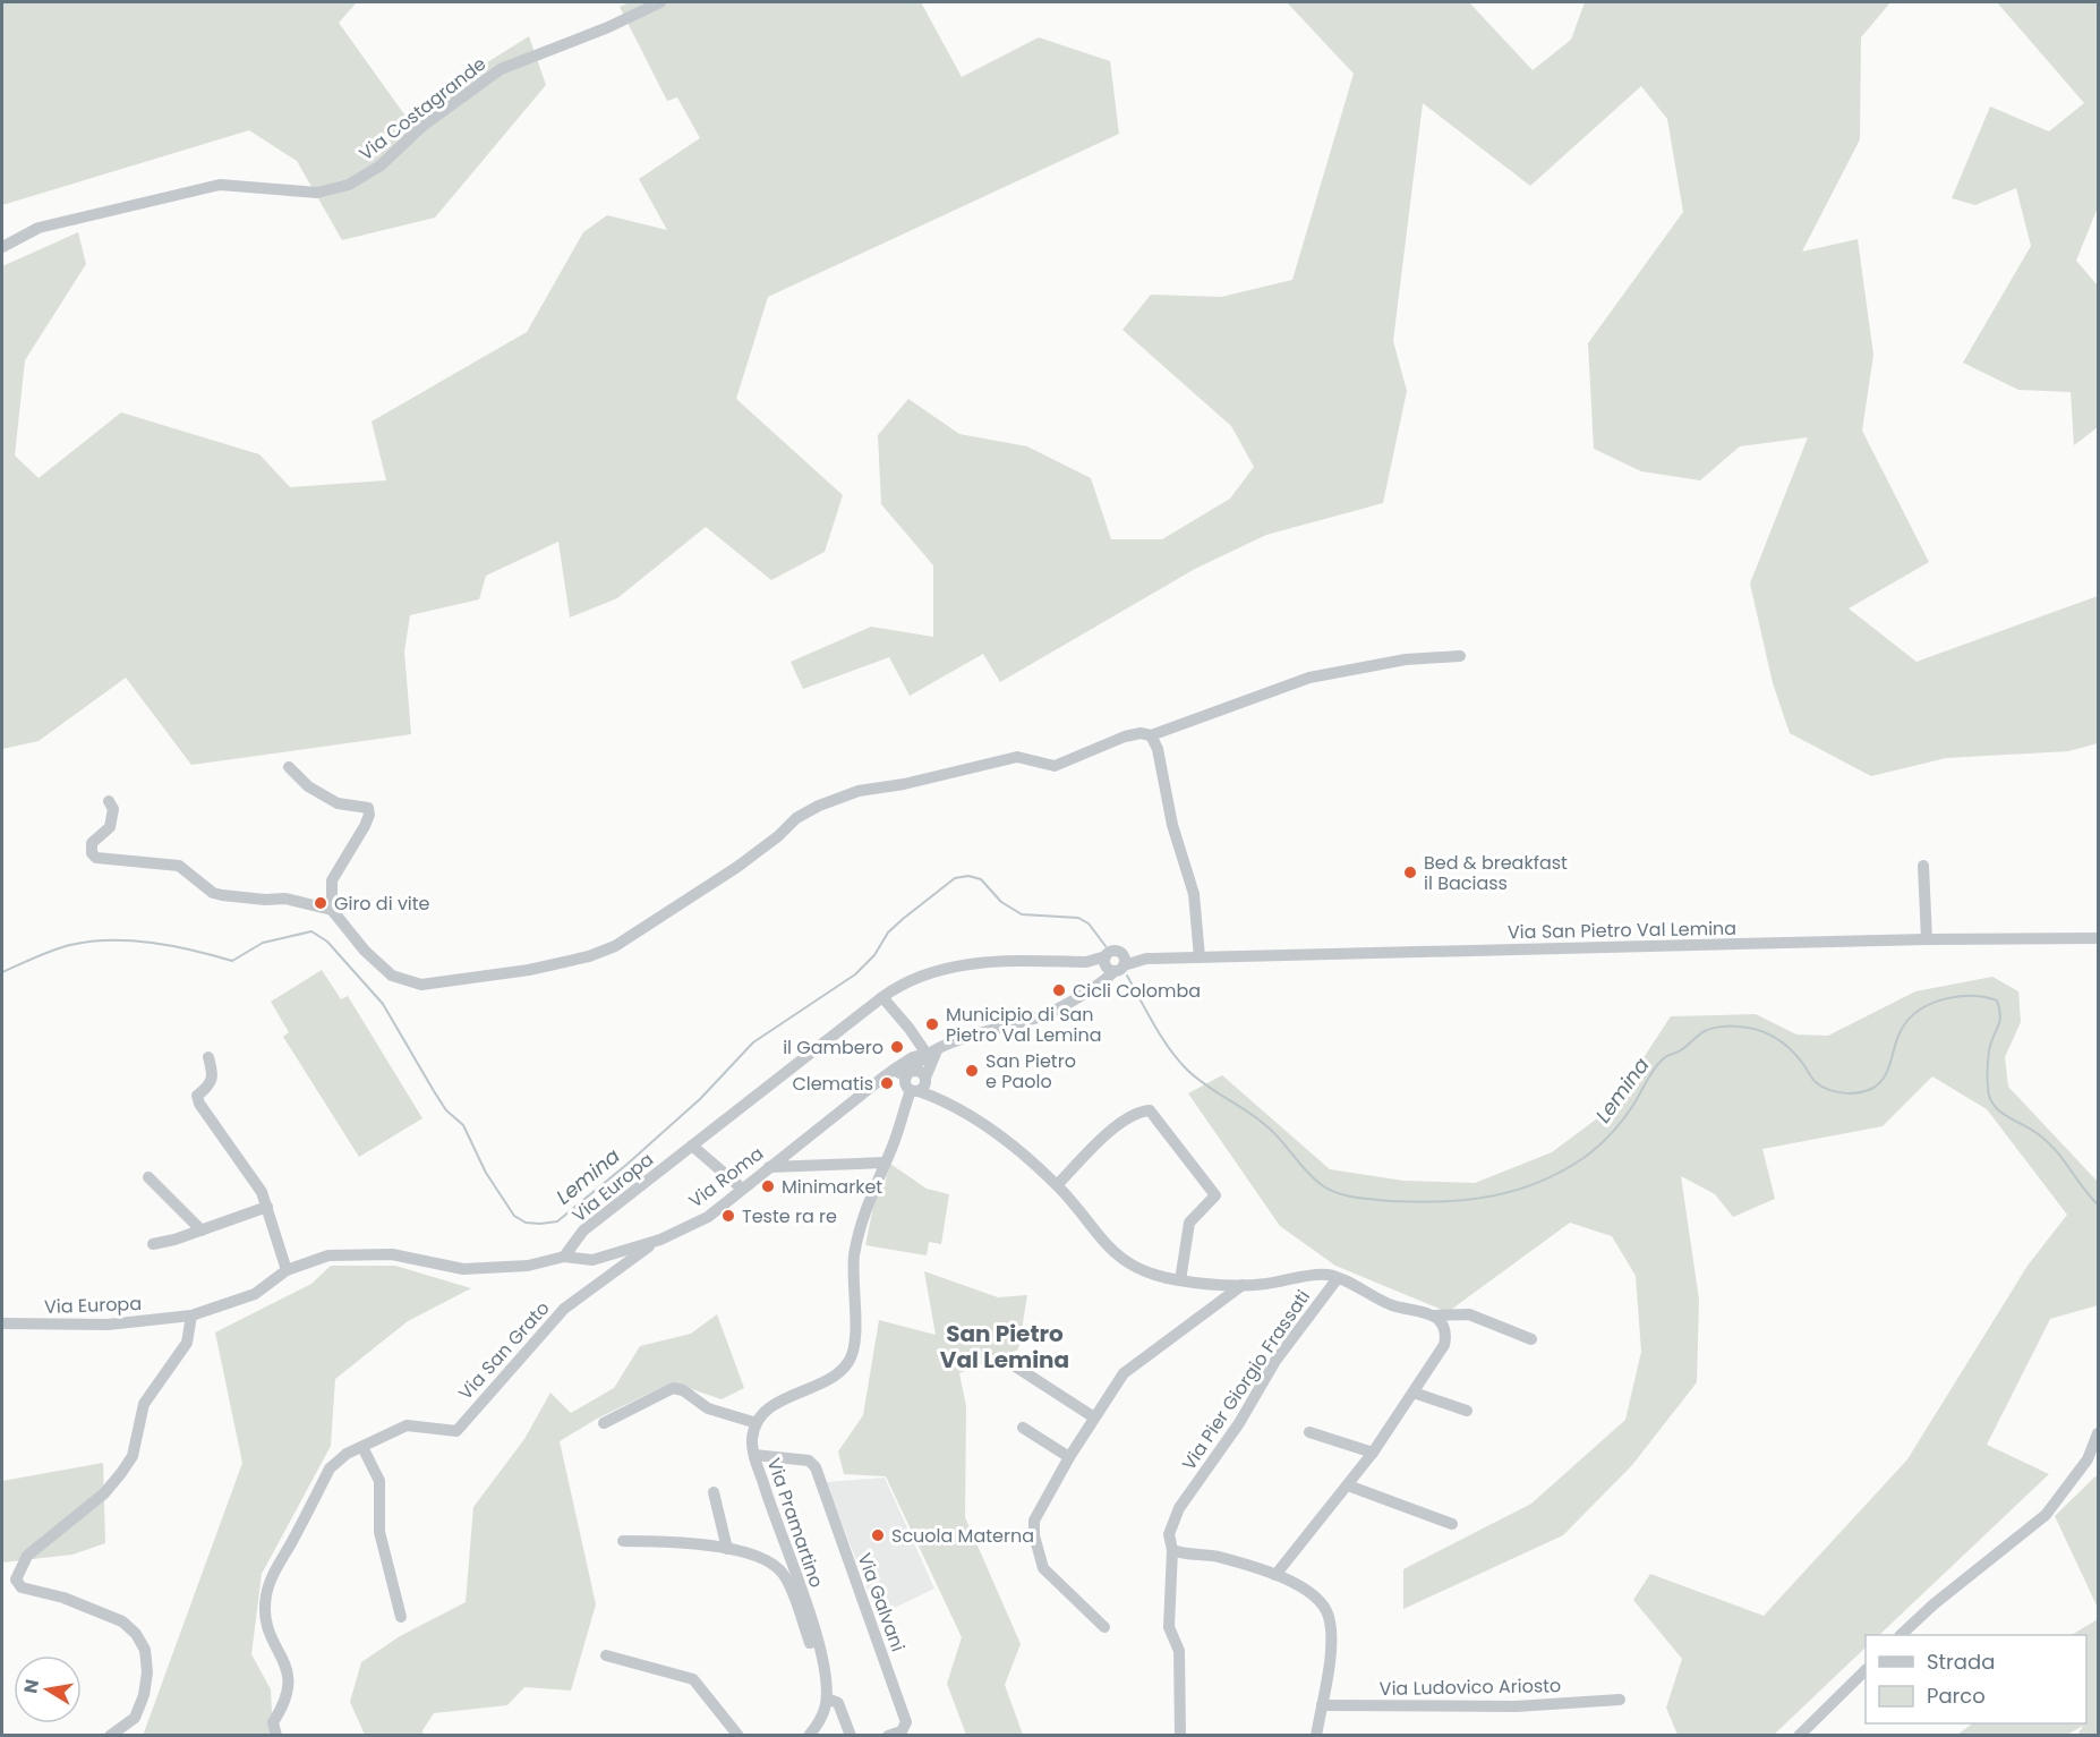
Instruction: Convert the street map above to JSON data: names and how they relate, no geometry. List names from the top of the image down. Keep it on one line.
{"streets":{"street":["Via Costagrande","Via San Pietro Val Lemina","Via Roma","Via Europa","Via San Grato","Via Pier Giorgio Frassati","Via Pramartino","Via Galvani","Via Ludovico Ariosto"]},"crossings":[["Via San Pietro Val Lemina","Via Europa"],["Via Roma","Via Europa"],["Via Roma","Via San Grato"],["Via Pramartino","Via Galvani"]],"districts":["San Pietro Val Lemina"],"water":["Lemina"],"places":["Bed & breakfast il Baciass","Giro di vite","Cicli Colomba","Municipio di San Pietro Val Lemina","il Gambero","San Pietro e Paolo","Clematis","Minimarket","Teste ra re","Scuola Materna"],"legend":["Strada","Parco"],"north":"left"}
